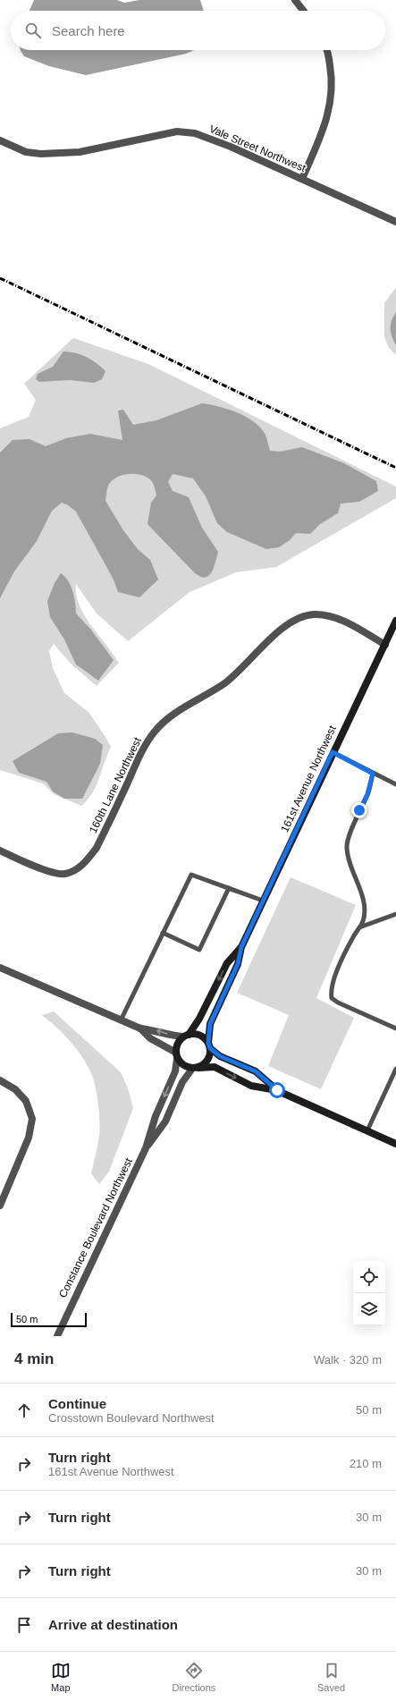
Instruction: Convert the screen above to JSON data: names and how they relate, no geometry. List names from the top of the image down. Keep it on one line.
{"streets":{"main road":["161st Avenue Northwest"],"street":["Vale Street Northwest","160th Lane Northwest","Constance Boulevard Northwest"]},"crossings":[["161st Avenue Northwest","160th Lane Northwest"],["161st Avenue Northwest","Constance Boulevard Northwest"]],"scale_bar":"50 m","page":{"search":"Search here","scale":"50 m","heading":["4 min","Walk · 320 m"],"list":[["Continue","Crosstown Boulevard Northwest","50 m"],["Turn right","161st Avenue Northwest","210 m"],["Turn right","30 m"],["Turn right","30 m"],"Arrive at destination"],"nav":["Map","Directions","Saved"]}}
